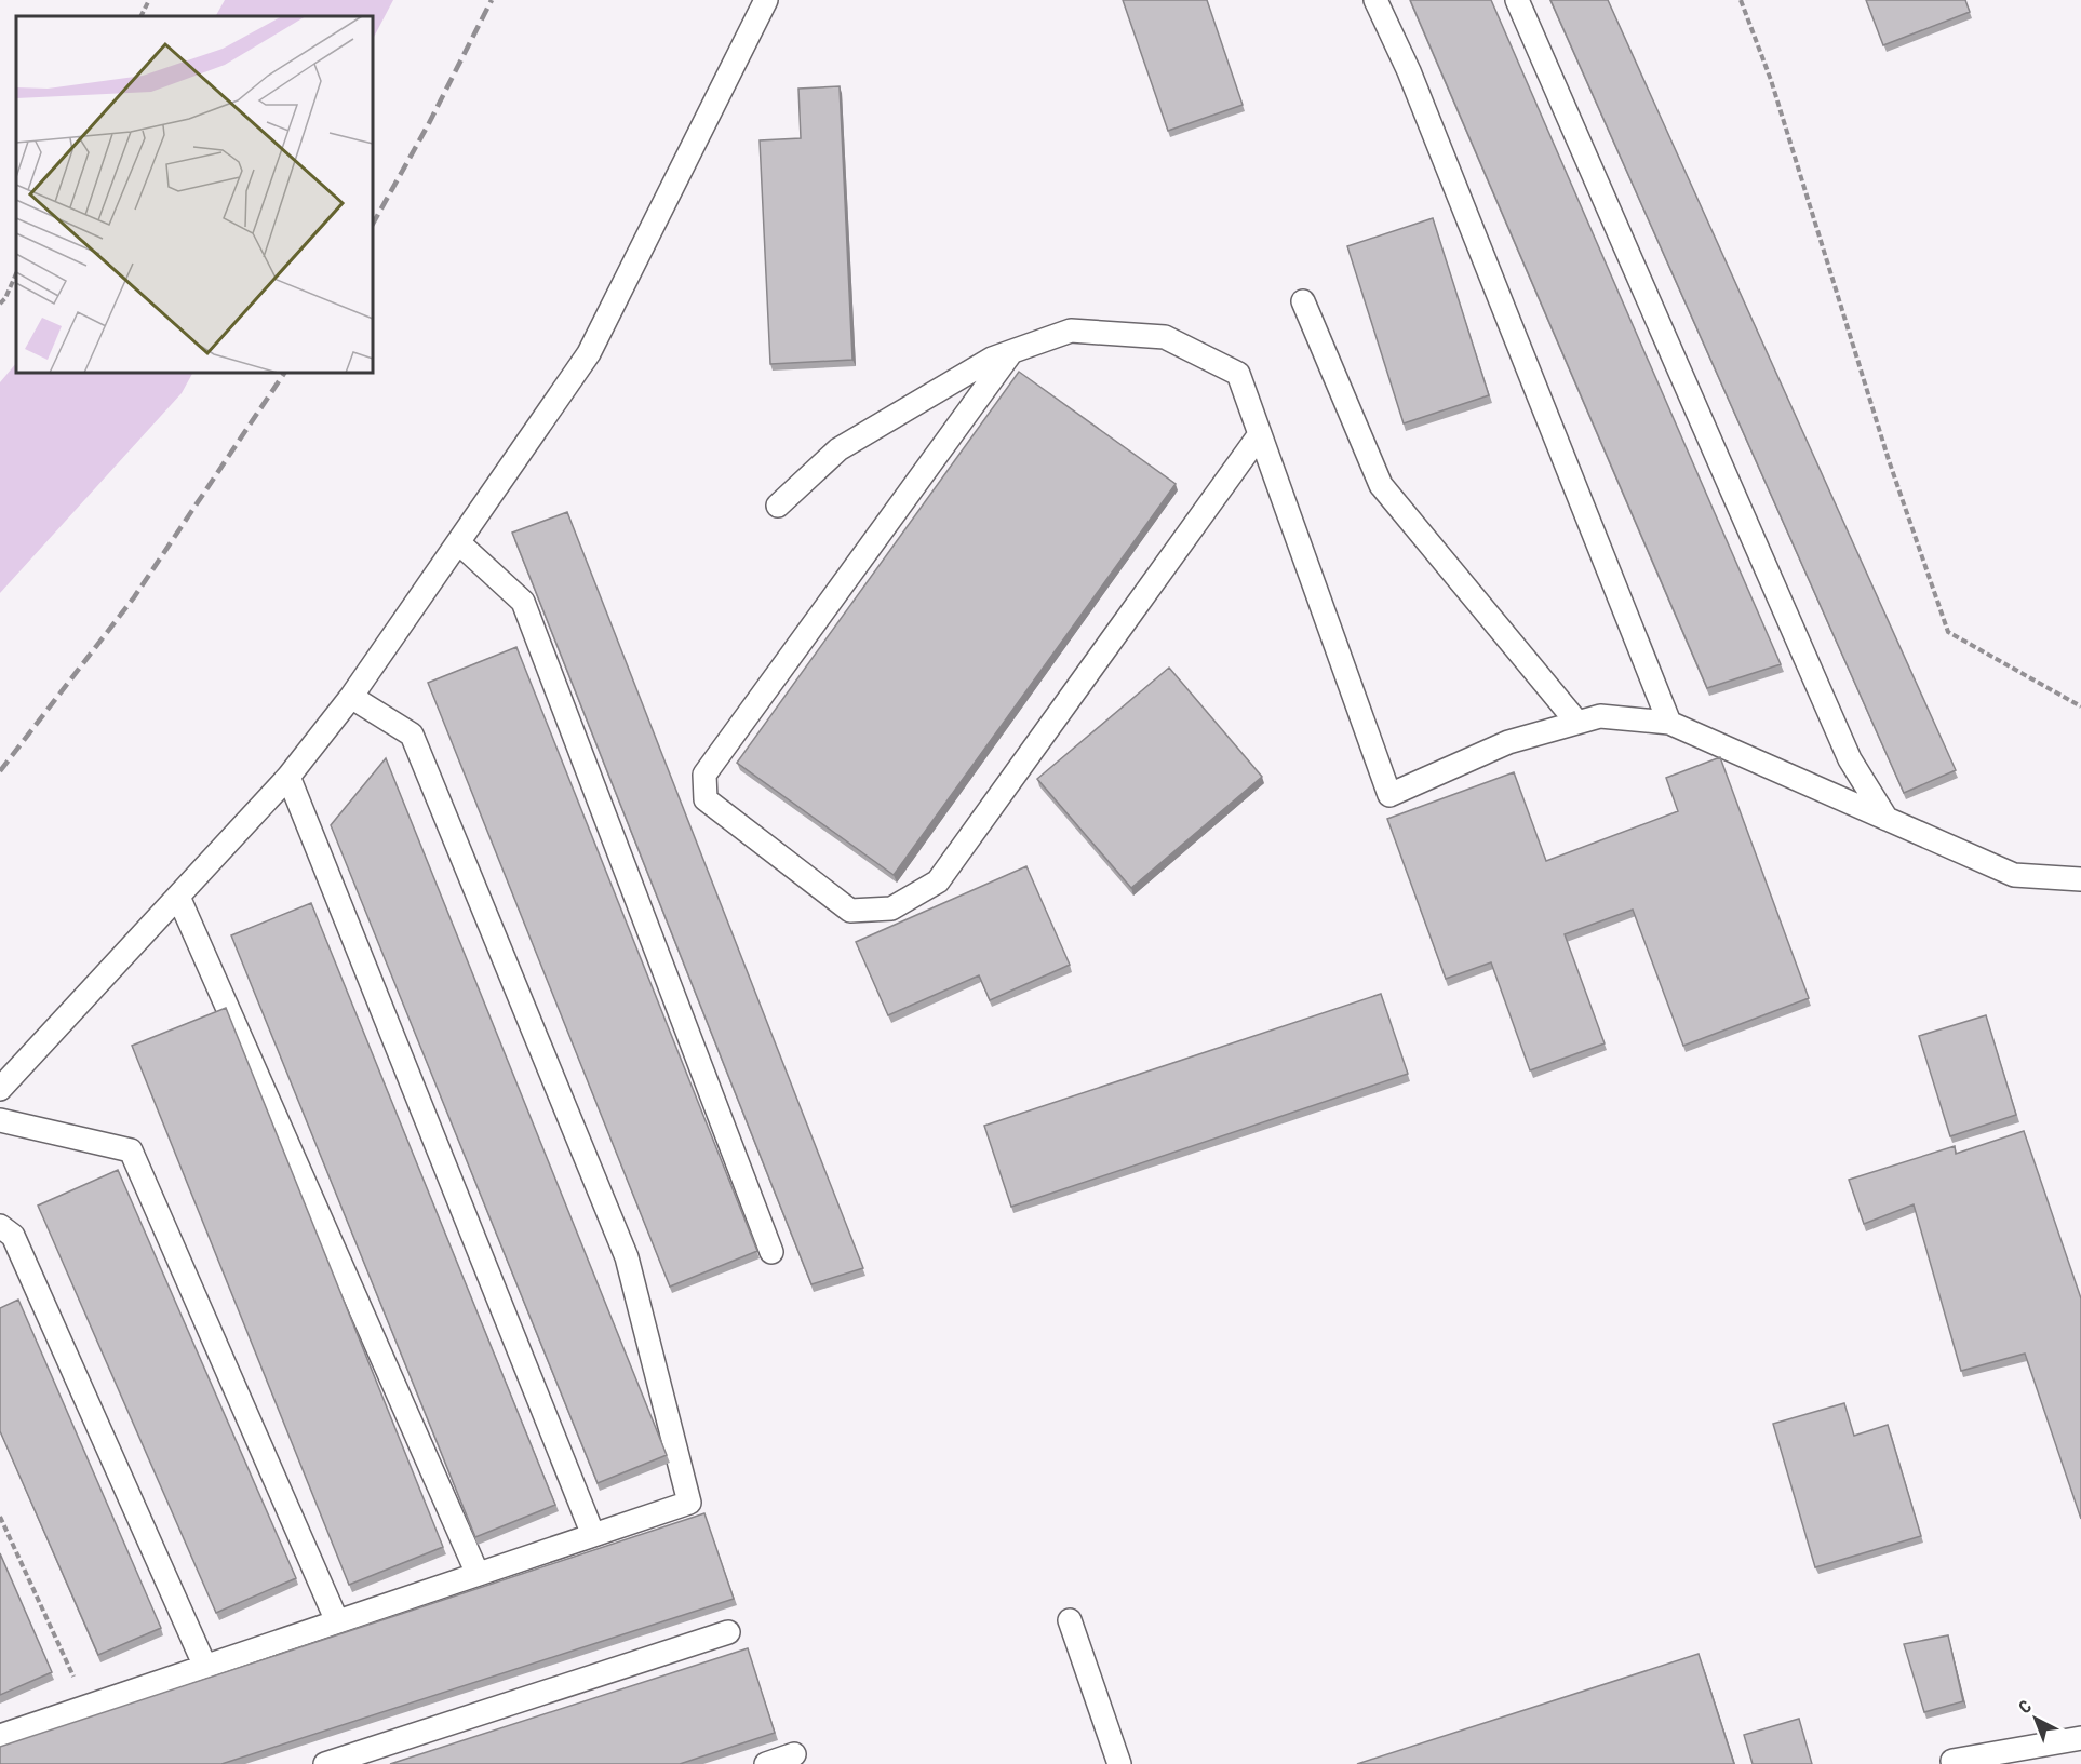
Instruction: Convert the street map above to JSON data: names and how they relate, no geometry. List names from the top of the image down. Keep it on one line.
{"north":"top left"}
